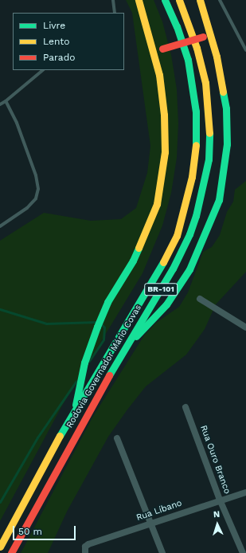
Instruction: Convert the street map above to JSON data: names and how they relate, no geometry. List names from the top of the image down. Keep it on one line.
{"streets":{"main road":["BR-101","Rodovia Governador Mário Covas"],"street":["Rua Ouro Branco","Rua Líbano"]},"crossings":[["Rua Ouro Branco","Rua Líbano"]],"legend":["Livre","Lento","Parado"],"scale_bar":"50 m","north":"top"}
